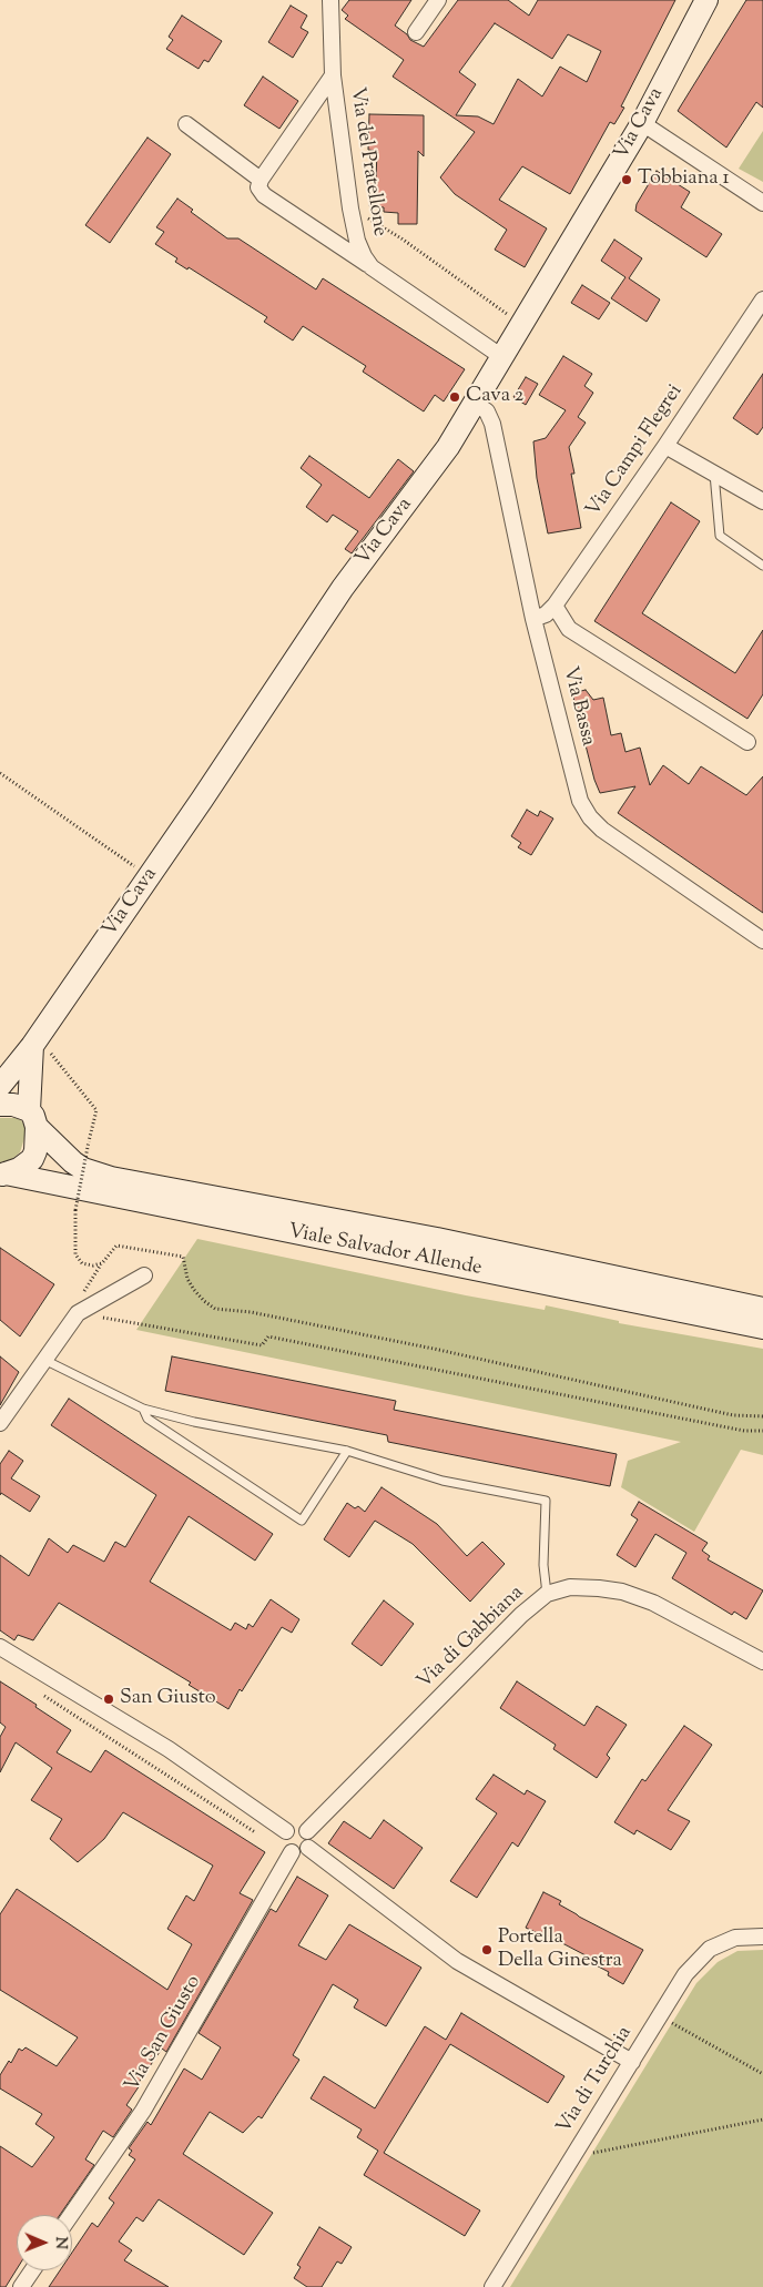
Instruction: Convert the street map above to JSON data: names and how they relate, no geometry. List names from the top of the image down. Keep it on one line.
{"streets":{"main road":["Via Cava","Viale Salvador Allende"],"street":["Via del Pratellone","Via Campi Flegrei","Via Bassa","Via di Gabbiana","Via San Giusto","Via di Turchia"]},"crossings":[["Via Cava","Via del Pratellone"],["Via Cava","Via Bassa"],["Via Campi Flegrei","Via Bassa"],["Via di Gabbiana","Via San Giusto"]],"places":["Tobbiana 1","Cava 2","San Giusto","Portella Della Ginestra"],"north":"right"}
